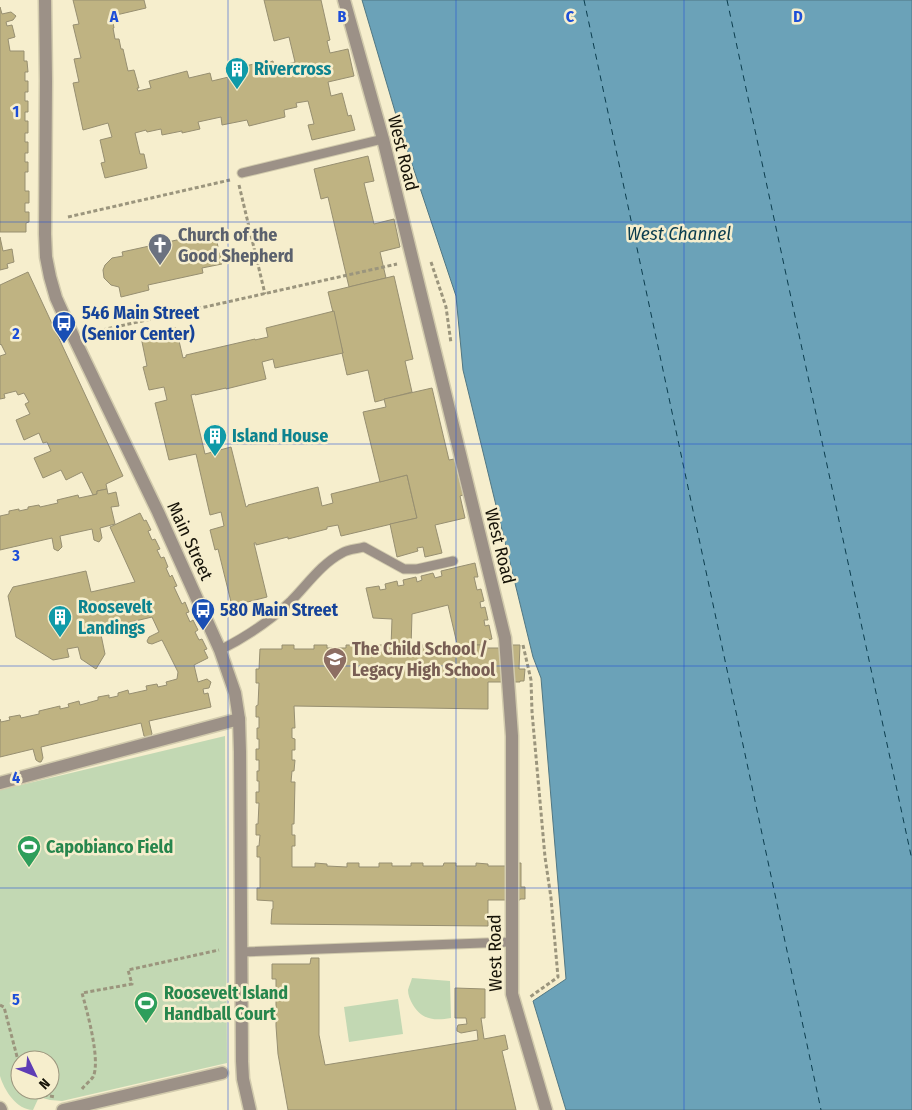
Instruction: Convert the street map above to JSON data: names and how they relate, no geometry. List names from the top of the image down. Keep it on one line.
{"streets":{"street":["West Road","Main Street"]},"water":["West Channel"],"places":{"building":["Rivercross","Island House","Roosevelt Landings"],"church":["Church of the Good Shepherd"],"bus stop":["546 Main Street (Senior Center)","580 Main Street"],"school or university":["The Child School / Legacy High School"],"sports":["Capobianco Field","Roosevelt Island Handball Court"]},"north":"bottom right","grid":{"columns":["A","B","C","D"],"rows":["1","2","3","4","5"]}}
